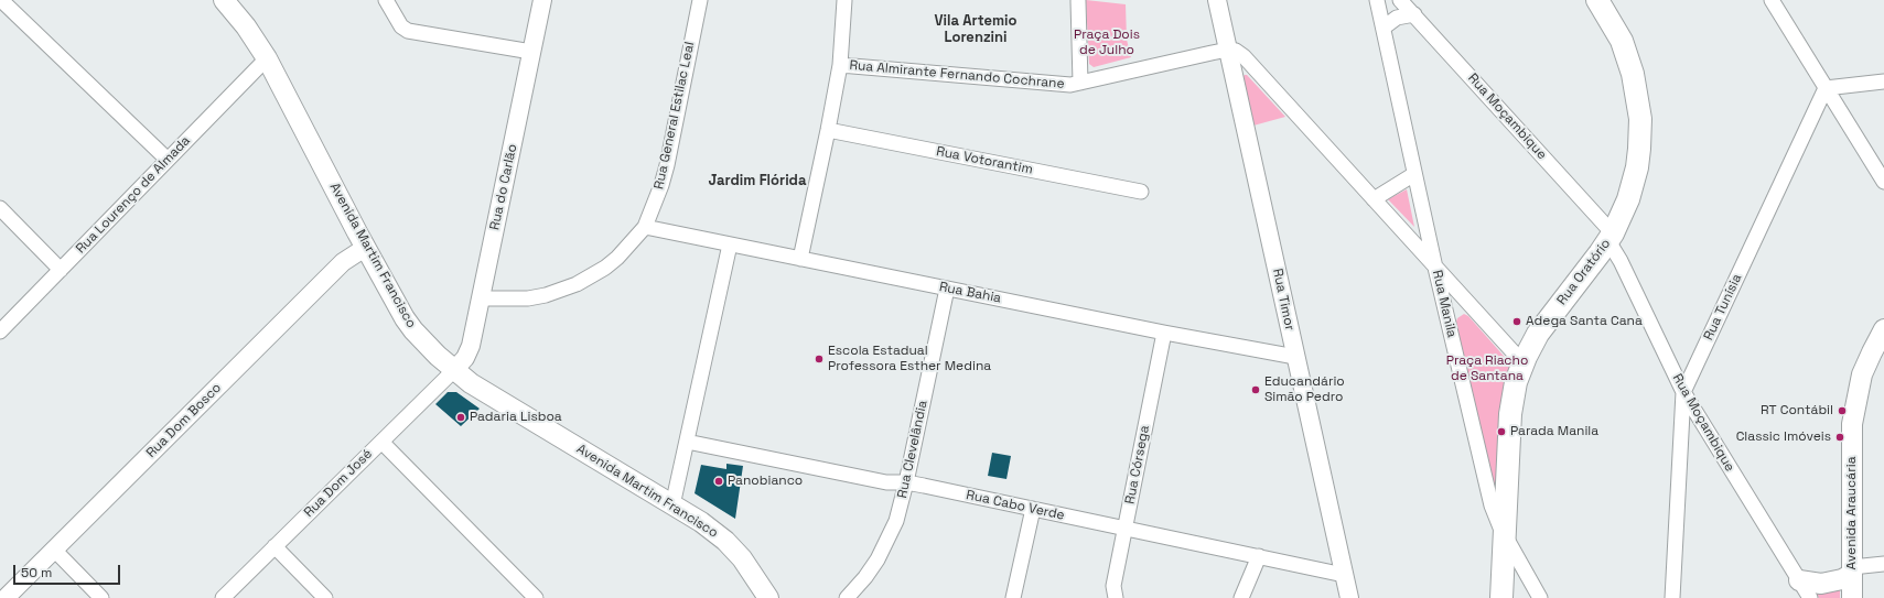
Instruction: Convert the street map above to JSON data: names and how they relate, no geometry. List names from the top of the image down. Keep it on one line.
{"streets":{"main road":["Avenida Martim Francisco","Rua Oratório","Avenida Araucária"],"street":["Rua Almirante Fernando Cochrane","Rua General Estilac Leal","Rua Moçambique","Rua Votorantim","Rua do Carlão","Rua Lourenço de Almada","Rua Bahia","Rua Timor","Rua Manila","Rua Tunísia","Rua Dom Bosco","Rua Clevelândia","Rua Córsega","Rua Dom José","Rua Cabo Verde"]},"crossings":[["Rua Almirante Fernando Cochrane","Rua Timor"],["Rua General Estilac Leal","Rua do Carlão"],["Rua General Estilac Leal","Rua Bahia"],["Rua Moçambique","Rua Oratório"],["Rua Moçambique","Rua Tunísia"],["Rua do Carlão","Avenida Martim Francisco"],["Rua do Carlão","Rua Dom José"],["Rua Lourenço de Almada","Avenida Martim Francisco"],["Avenida Martim Francisco","Rua Dom Bosco"],["Avenida Martim Francisco","Rua Dom José"],["Rua Oratório","Rua Manila"],["Rua Bahia","Rua Timor"],["Rua Bahia","Rua Clevelândia"],["Rua Bahia","Rua Córsega"],["Rua Timor","Rua Cabo Verde"],["Rua Clevelândia","Rua Cabo Verde"],["Rua Córsega","Rua Cabo Verde"]],"districts":["Vila Artemio Lorenzini","Jardim Flórida"],"parks":["Praça Dois de Julho","Praça Riacho de Santana"],"places":["Adega Santa Cana","Escola Estadual Professora Esther Medina","Educandário Simão Pedro","RT Contábil","Padaria Lisboa","Parada Manila","Classic Imóveis","Panobianco"],"scale_bar":"50 m"}
